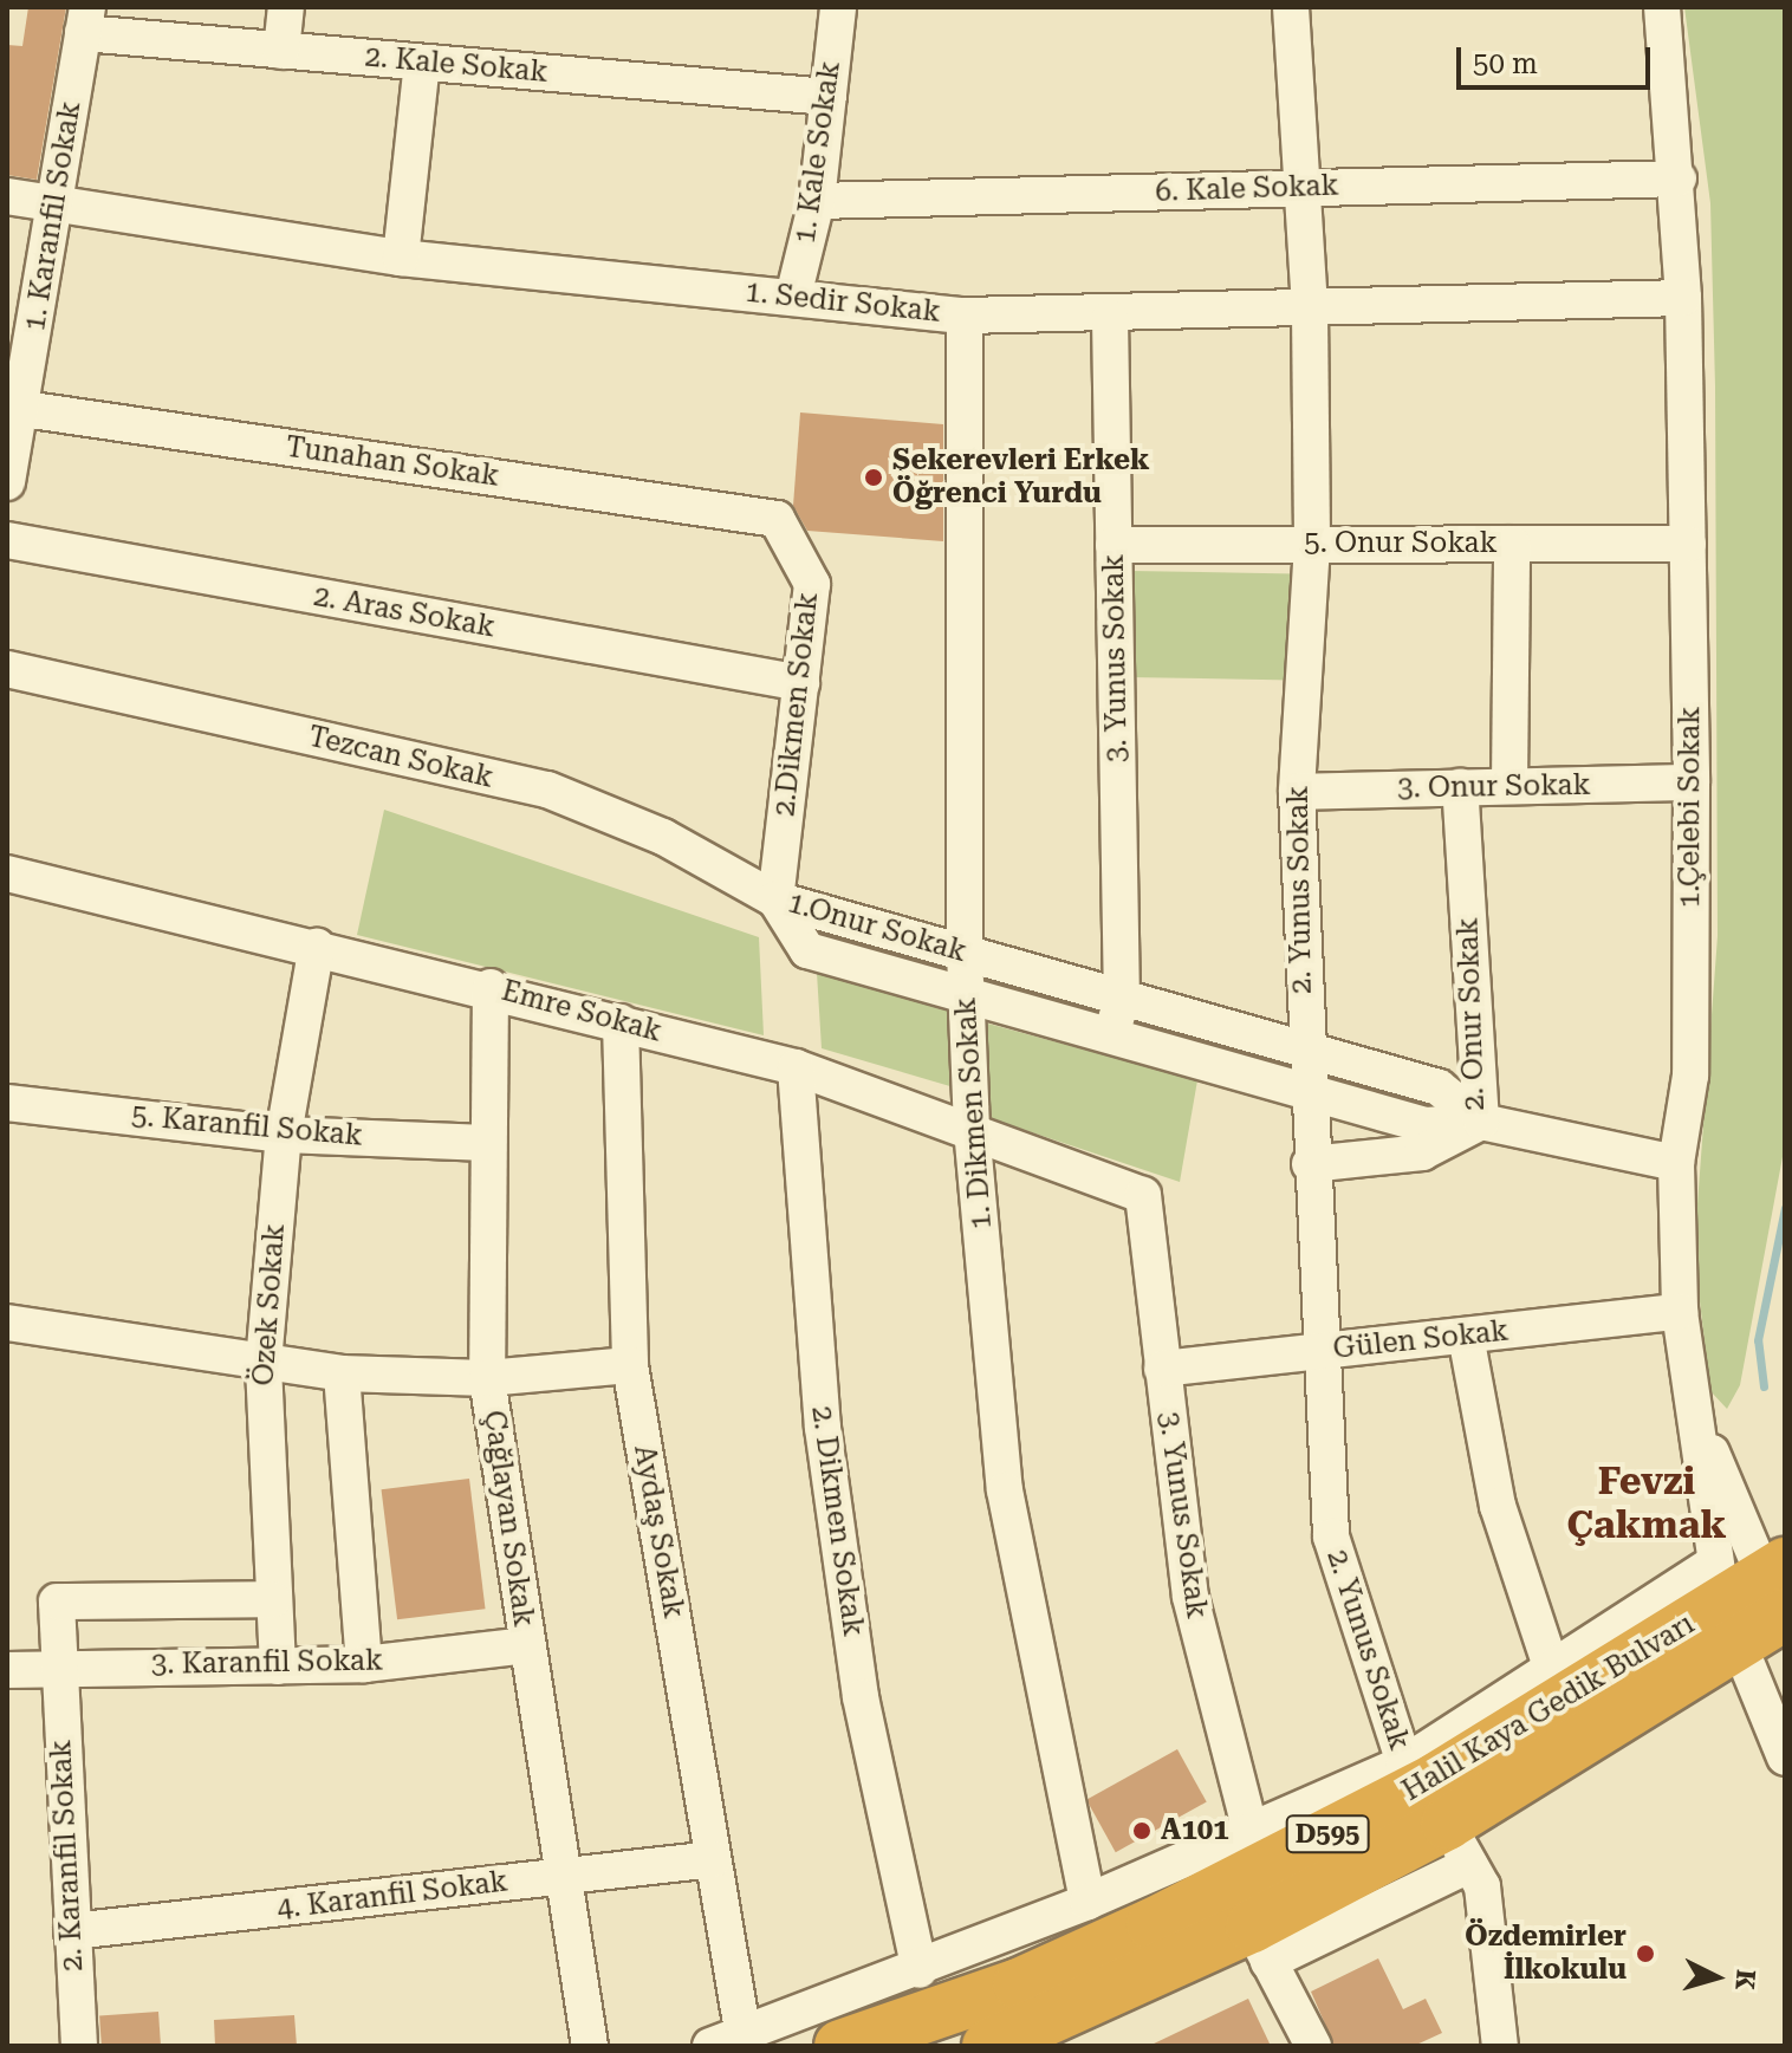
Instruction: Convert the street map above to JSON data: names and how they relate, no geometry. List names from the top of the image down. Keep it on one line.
{"streets":{"highway":["Halil Kaya Gedik Bulvarı","D595"],"street":["2. Kale Sokak","1. Kale Sokak","6. Kale Sokak","1. Karanfil Sokak","1. Sedir Sokak","Tunahan Sokak","5. Onur Sokak","2. Aras Sokak","3. Yunus Sokak","2.Dikmen Sokak","Tezcan Sokak","3. Onur Sokak","1.Çelebi Sokak","2. Yunus Sokak","1.Onur Sokak","Emre Sokak","2. Onur Sokak","1. Dikmen Sokak","5. Karanfil Sokak","Özek Sokak","Gülen Sokak","Çağlayan Sokak","2. Dikmen Sokak","Aydaş Sokak","3. Karanfil Sokak","2. Karanfil Sokak","4. Karanfil Sokak"]},"crossings":[["2. Kale Sokak","1. Kale Sokak"],["2. Kale Sokak","1. Karanfil Sokak"],["1. Kale Sokak","6. Kale Sokak"],["1. Kale Sokak","1. Sedir Sokak"],["6. Kale Sokak","1.Çelebi Sokak"],["6. Kale Sokak","2. Yunus Sokak"],["1. Karanfil Sokak","1. Sedir Sokak"],["1. Karanfil Sokak","Tunahan Sokak"],["1. Sedir Sokak","3. Yunus Sokak"],["1. Sedir Sokak","1.Çelebi Sokak"],["1. Sedir Sokak","2. Yunus Sokak"],["1. Sedir Sokak","1. Dikmen Sokak"],["Tunahan Sokak","2.Dikmen Sokak"],["5. Onur Sokak","3. Yunus Sokak"],["5. Onur Sokak","1.Çelebi Sokak"],["5. Onur Sokak","2. Yunus Sokak"],["2. Aras Sokak","2.Dikmen Sokak"],["3. Yunus Sokak","1.Onur Sokak"],["3. Yunus Sokak","Emre Sokak"],["3. Yunus Sokak","Gülen Sokak"],["2.Dikmen Sokak","Tezcan Sokak"],["2.Dikmen Sokak","1.Onur Sokak"],["Tezcan Sokak","1.Onur Sokak"],["3. Onur Sokak","1.Çelebi Sokak"],["3. Onur Sokak","2. Yunus Sokak"],["3. Onur Sokak","2. Onur Sokak"],["1.Çelebi Sokak","1.Onur Sokak"],["1.Çelebi Sokak","Gülen Sokak"],["1.Çelebi Sokak","Halil Kaya Gedik Bulvarı"],["2. Yunus Sokak","1.Onur Sokak"],["2. Yunus Sokak","2. Onur Sokak"],["2. Yunus Sokak","Gülen Sokak"],["1.Onur Sokak","2. Onur Sokak"],["1.Onur Sokak","1. Dikmen Sokak"],["Emre Sokak","1. Dikmen Sokak"],["Emre Sokak","Özek Sokak"],["Emre Sokak","Çağlayan Sokak"],["Emre Sokak","2. Dikmen Sokak"],["Emre Sokak","Aydaş Sokak"],["5. Karanfil Sokak","Özek Sokak"],["5. Karanfil Sokak","Çağlayan Sokak"],["Özek Sokak","3. Karanfil Sokak"],["Özek Sokak","2. Karanfil Sokak"],["Çağlayan Sokak","3. Karanfil Sokak"],["Çağlayan Sokak","4. Karanfil Sokak"],["Aydaş Sokak","4. Karanfil Sokak"],["3. Karanfil Sokak","2. Karanfil Sokak"],["2. Karanfil Sokak","4. Karanfil Sokak"]],"districts":["Fevzi Çakmak"],"places":["Şekerevleri Erkek Öğrenci Yurdu","A101","Özdemirler İlkokulu"],"scale_bar":"50 m","north":"right"}
